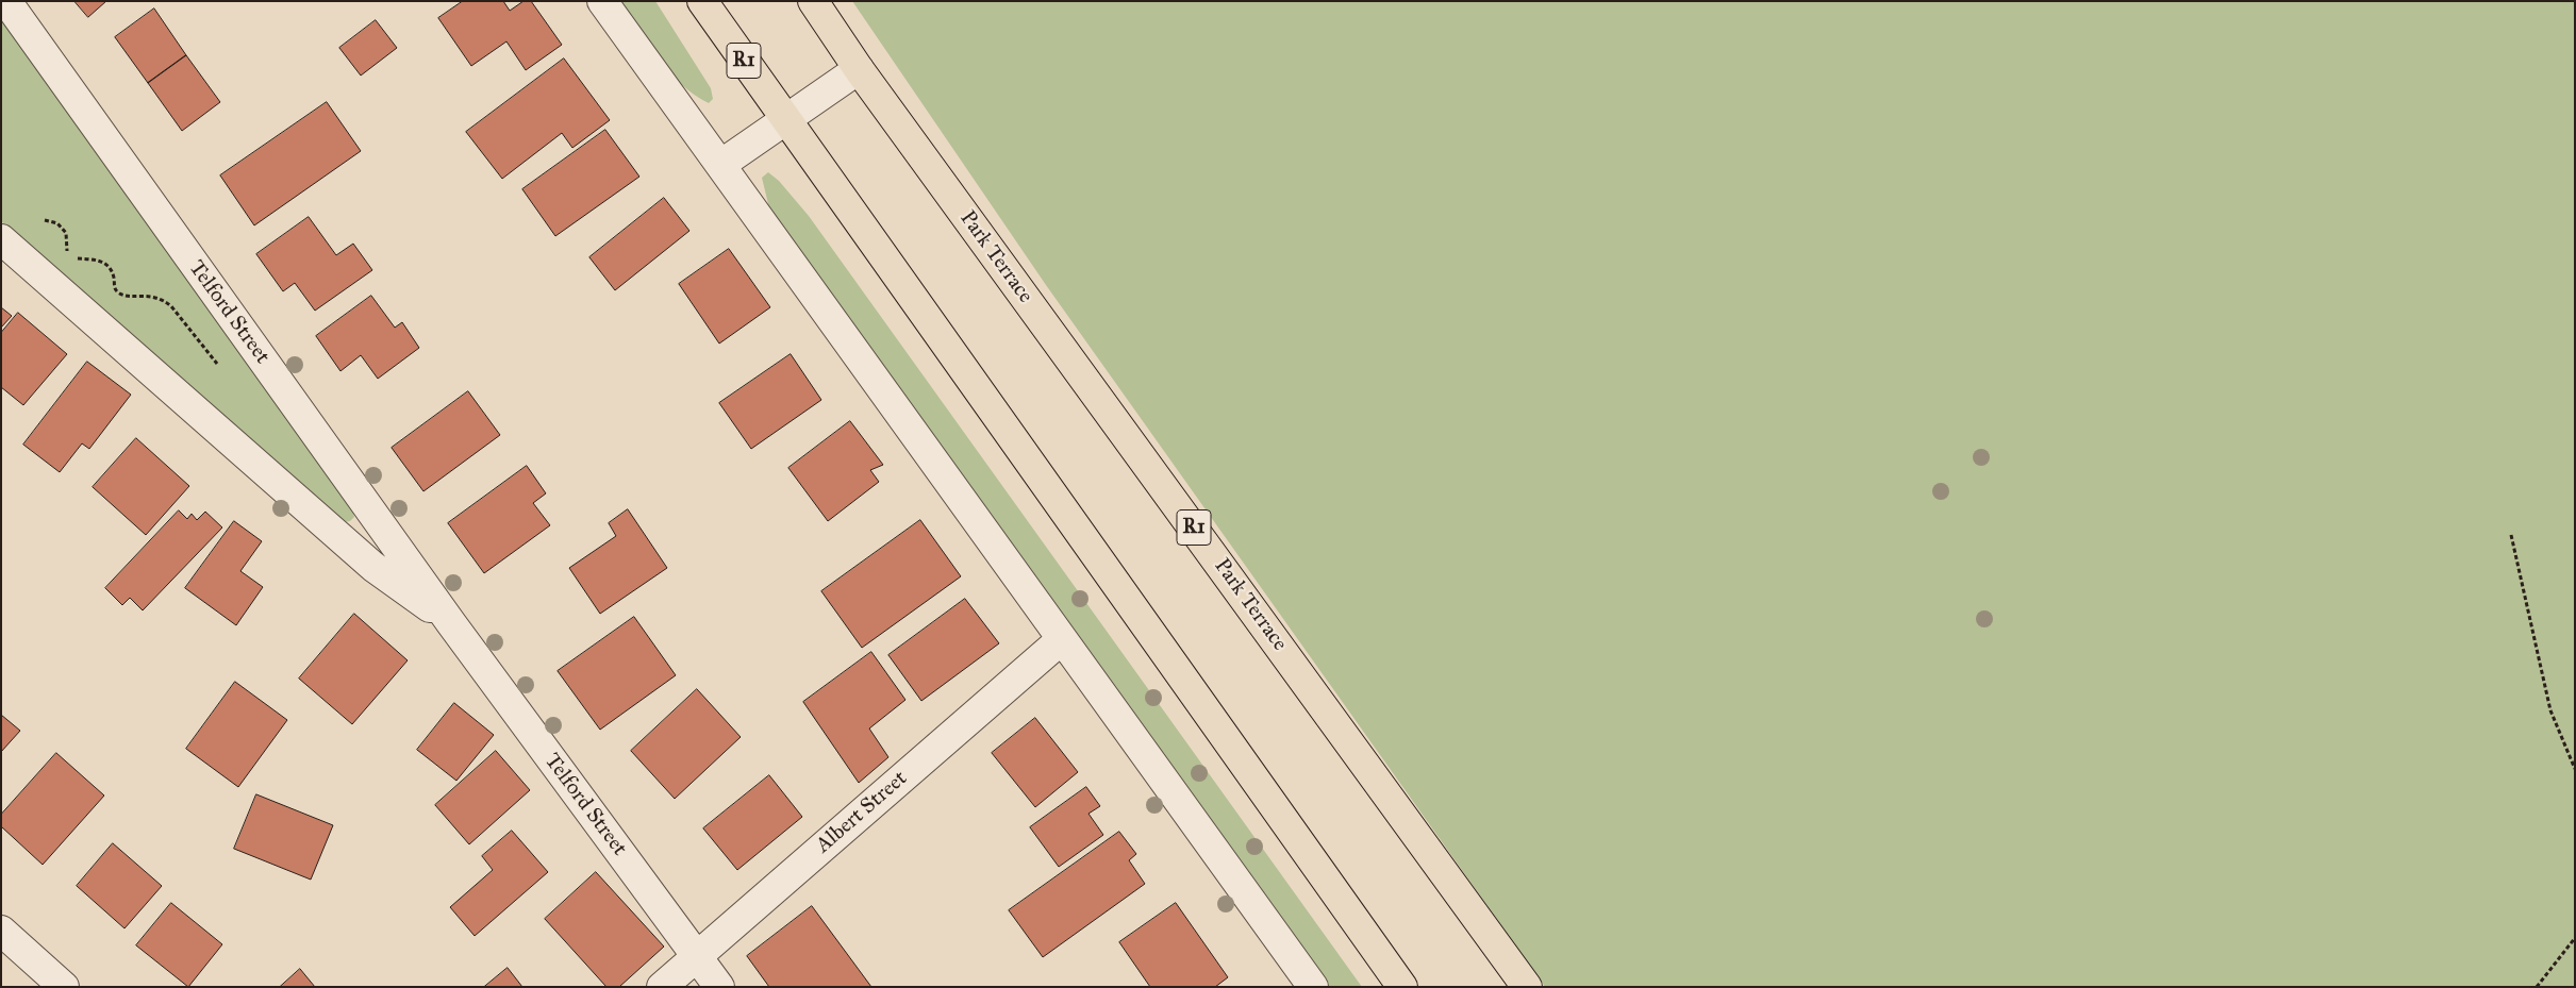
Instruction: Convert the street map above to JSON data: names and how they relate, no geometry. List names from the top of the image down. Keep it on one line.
{"streets":{"highway":["R1","Park Terrace"],"street":["Telford Street","Albert Street"]},"crossings":[["Telford Street","Albert Street"]]}
